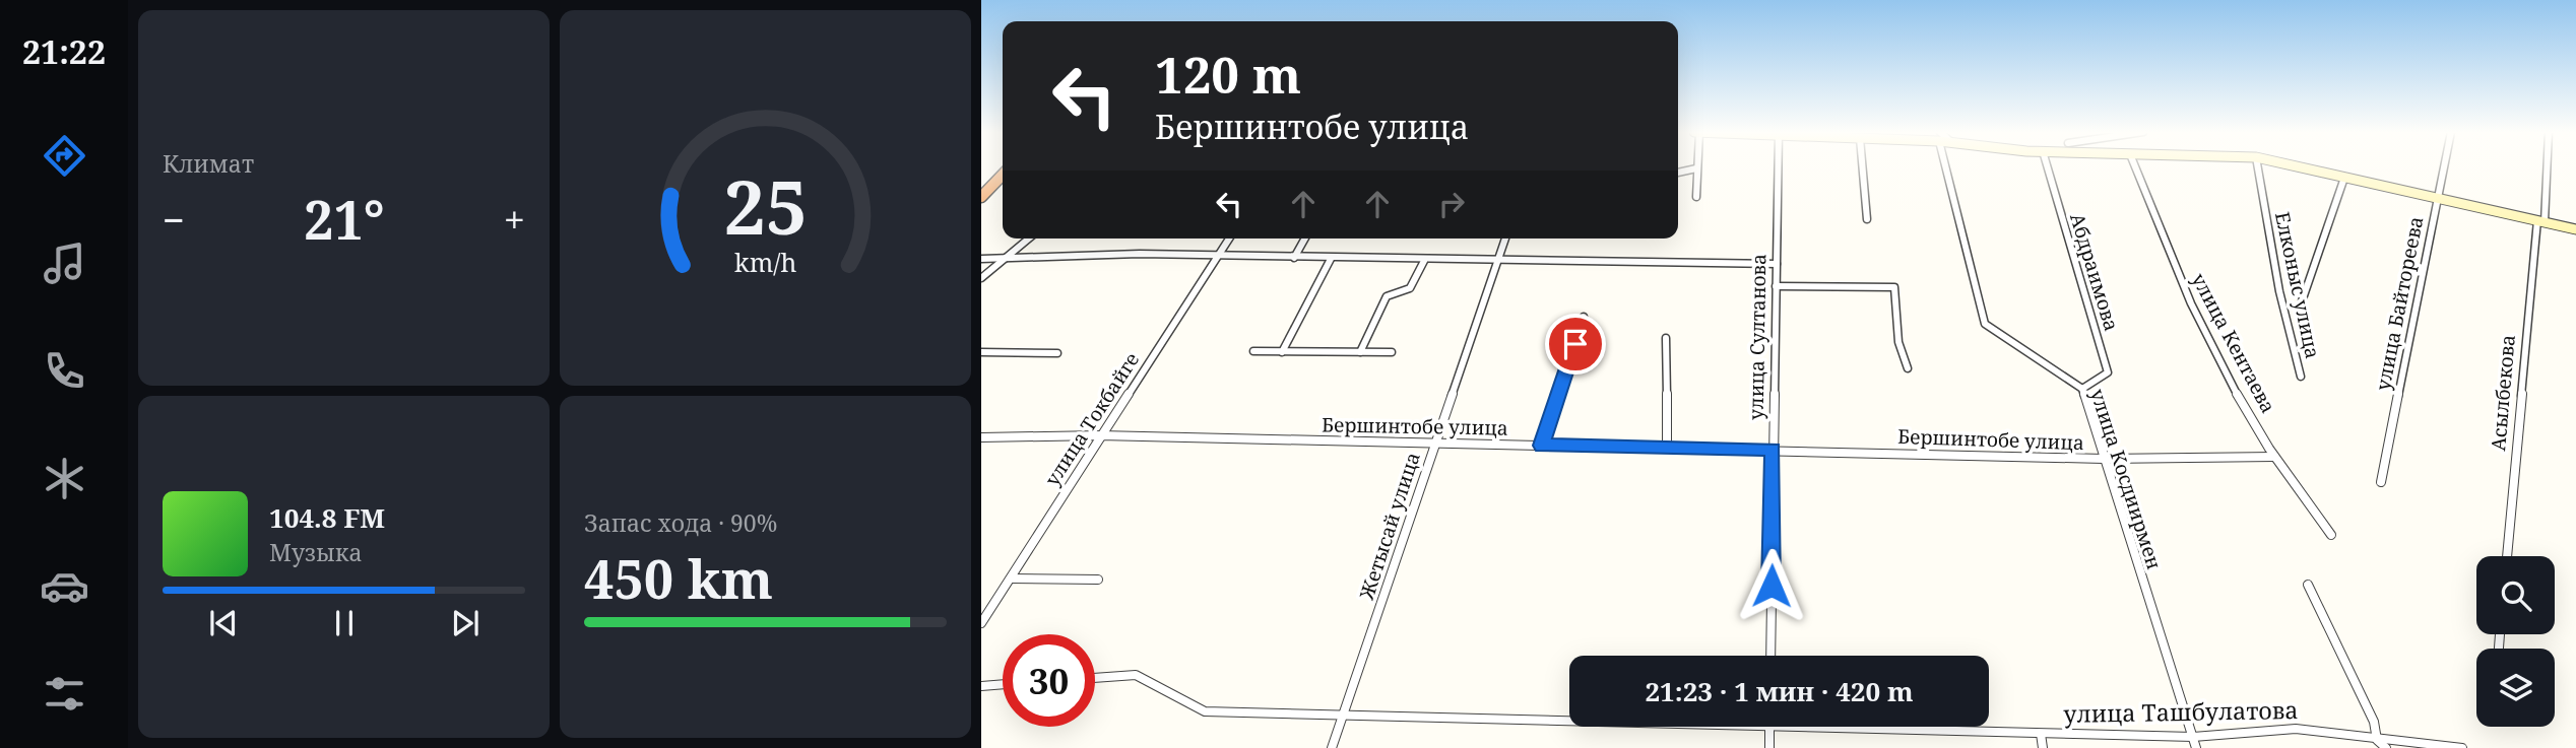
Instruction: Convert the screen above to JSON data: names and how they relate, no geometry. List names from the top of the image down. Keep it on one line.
{"streets":{"street":["Абдраимова","Елконыс улица","улица Байтореева","улица Султанова","улица Кентаева","Асылбекова","улица Токбайге","Бершинтобе улица","улица Косдиирмен","Жетысай улица","улица Ташбулатова"]},"crossings":[["Абдраимова","улица Косдиирмен"],["улица Султанова","Бершинтобе улица"],["улица Кентаева","Бершинтобе улица"],["улица Токбайге","Бершинтобе улица"],["Бершинтобе улица","улица Косдиирмен"],["Бершинтобе улица","Жетысай улица"],["улица Косдиирмен","улица Ташбулатова"],["Жетысай улица","улица Ташбулатова"]],"page":{"tabs":"21:22","tile":["Климат",["Запас хода · 90%","450 km"]],"turn":["120 m","Бершинтобе улица"],"heat":["−","21°","+"],"song":["104.8 FM","Музыка"],"limit":"30","trip":"21:23 · 1 мин · 420 m","gauge":["25","km/h"]}}
